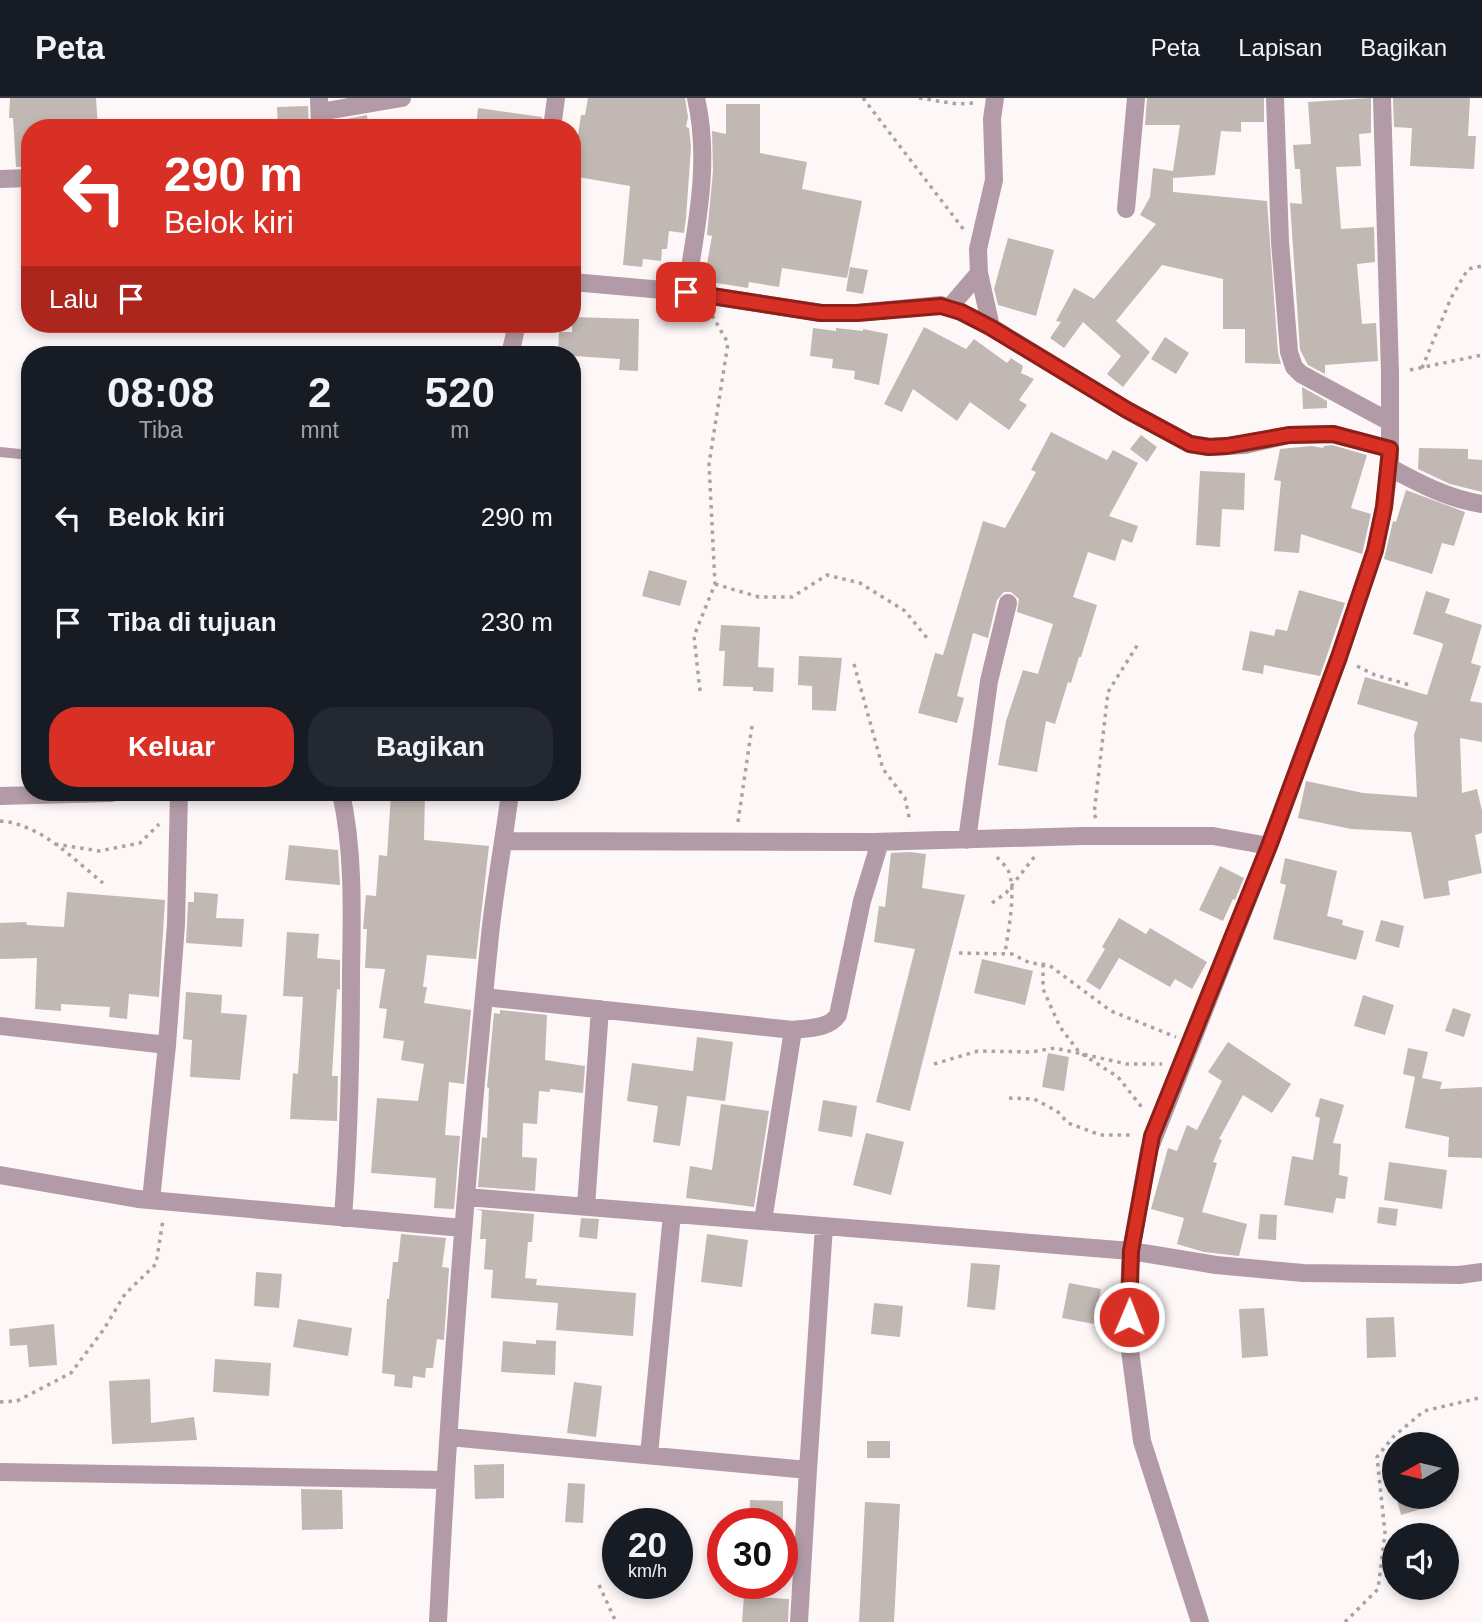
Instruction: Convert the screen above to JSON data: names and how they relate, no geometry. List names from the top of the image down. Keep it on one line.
{"north":"left","page":{"header":"Peta","nav":["Peta","Lapisan","Bagikan"],"turn":["290 m","Belok kiri"],"then":"Lalu","eta":["08:08","Tiba","2","mnt","520","m"],"list":[{"name":"Belok kiri","value":"290 m"},{"name":"Tiba di tujuan","value":"230 m"}],"buttons":["Keluar","Bagikan"],"speed":"20 km/h","limit":"30"}}
